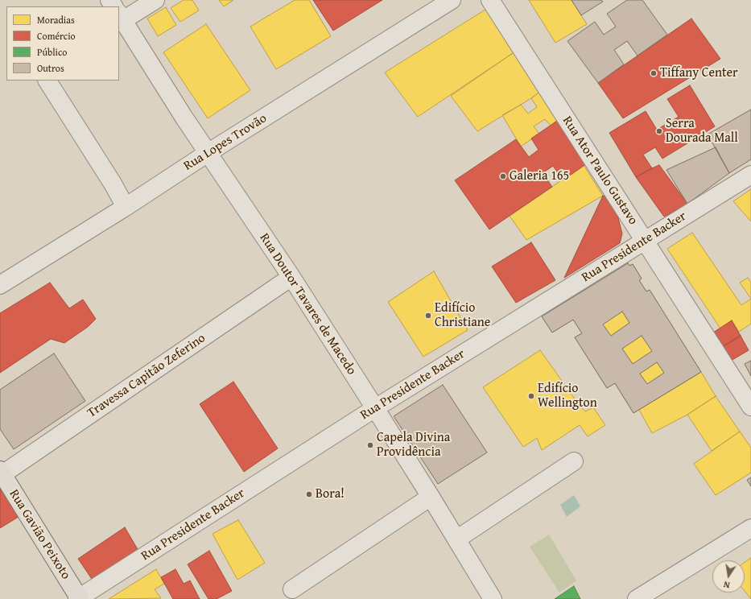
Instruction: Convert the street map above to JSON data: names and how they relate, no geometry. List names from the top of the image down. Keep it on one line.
{"streets":{"main road":["Rua Gavião Peixoto"],"street":["Rua Lopes Trovão","Rua Ator Paulo Gustavo","Rua Presidente Backer","Rua Doutor Tavares de Macedo","Travessa Capitão Zeferino"]},"crossings":[["Rua Lopes Trovão","Rua Doutor Tavares de Macedo"],["Rua Ator Paulo Gustavo","Rua Presidente Backer"],["Rua Presidente Backer","Rua Doutor Tavares de Macedo"],["Rua Presidente Backer","Rua Gavião Peixoto"],["Rua Doutor Tavares de Macedo","Travessa Capitão Zeferino"],["Travessa Capitão Zeferino","Rua Gavião Peixoto"]],"places":["Tiffany Center","Serra Dourada Mall","Galeria 165","Edifício Christiane","Edifício Wellington","Capela Divina Providência","Bora!"],"legend":["Moradias","Comércio","Público","Outros"],"north":"bottom"}
